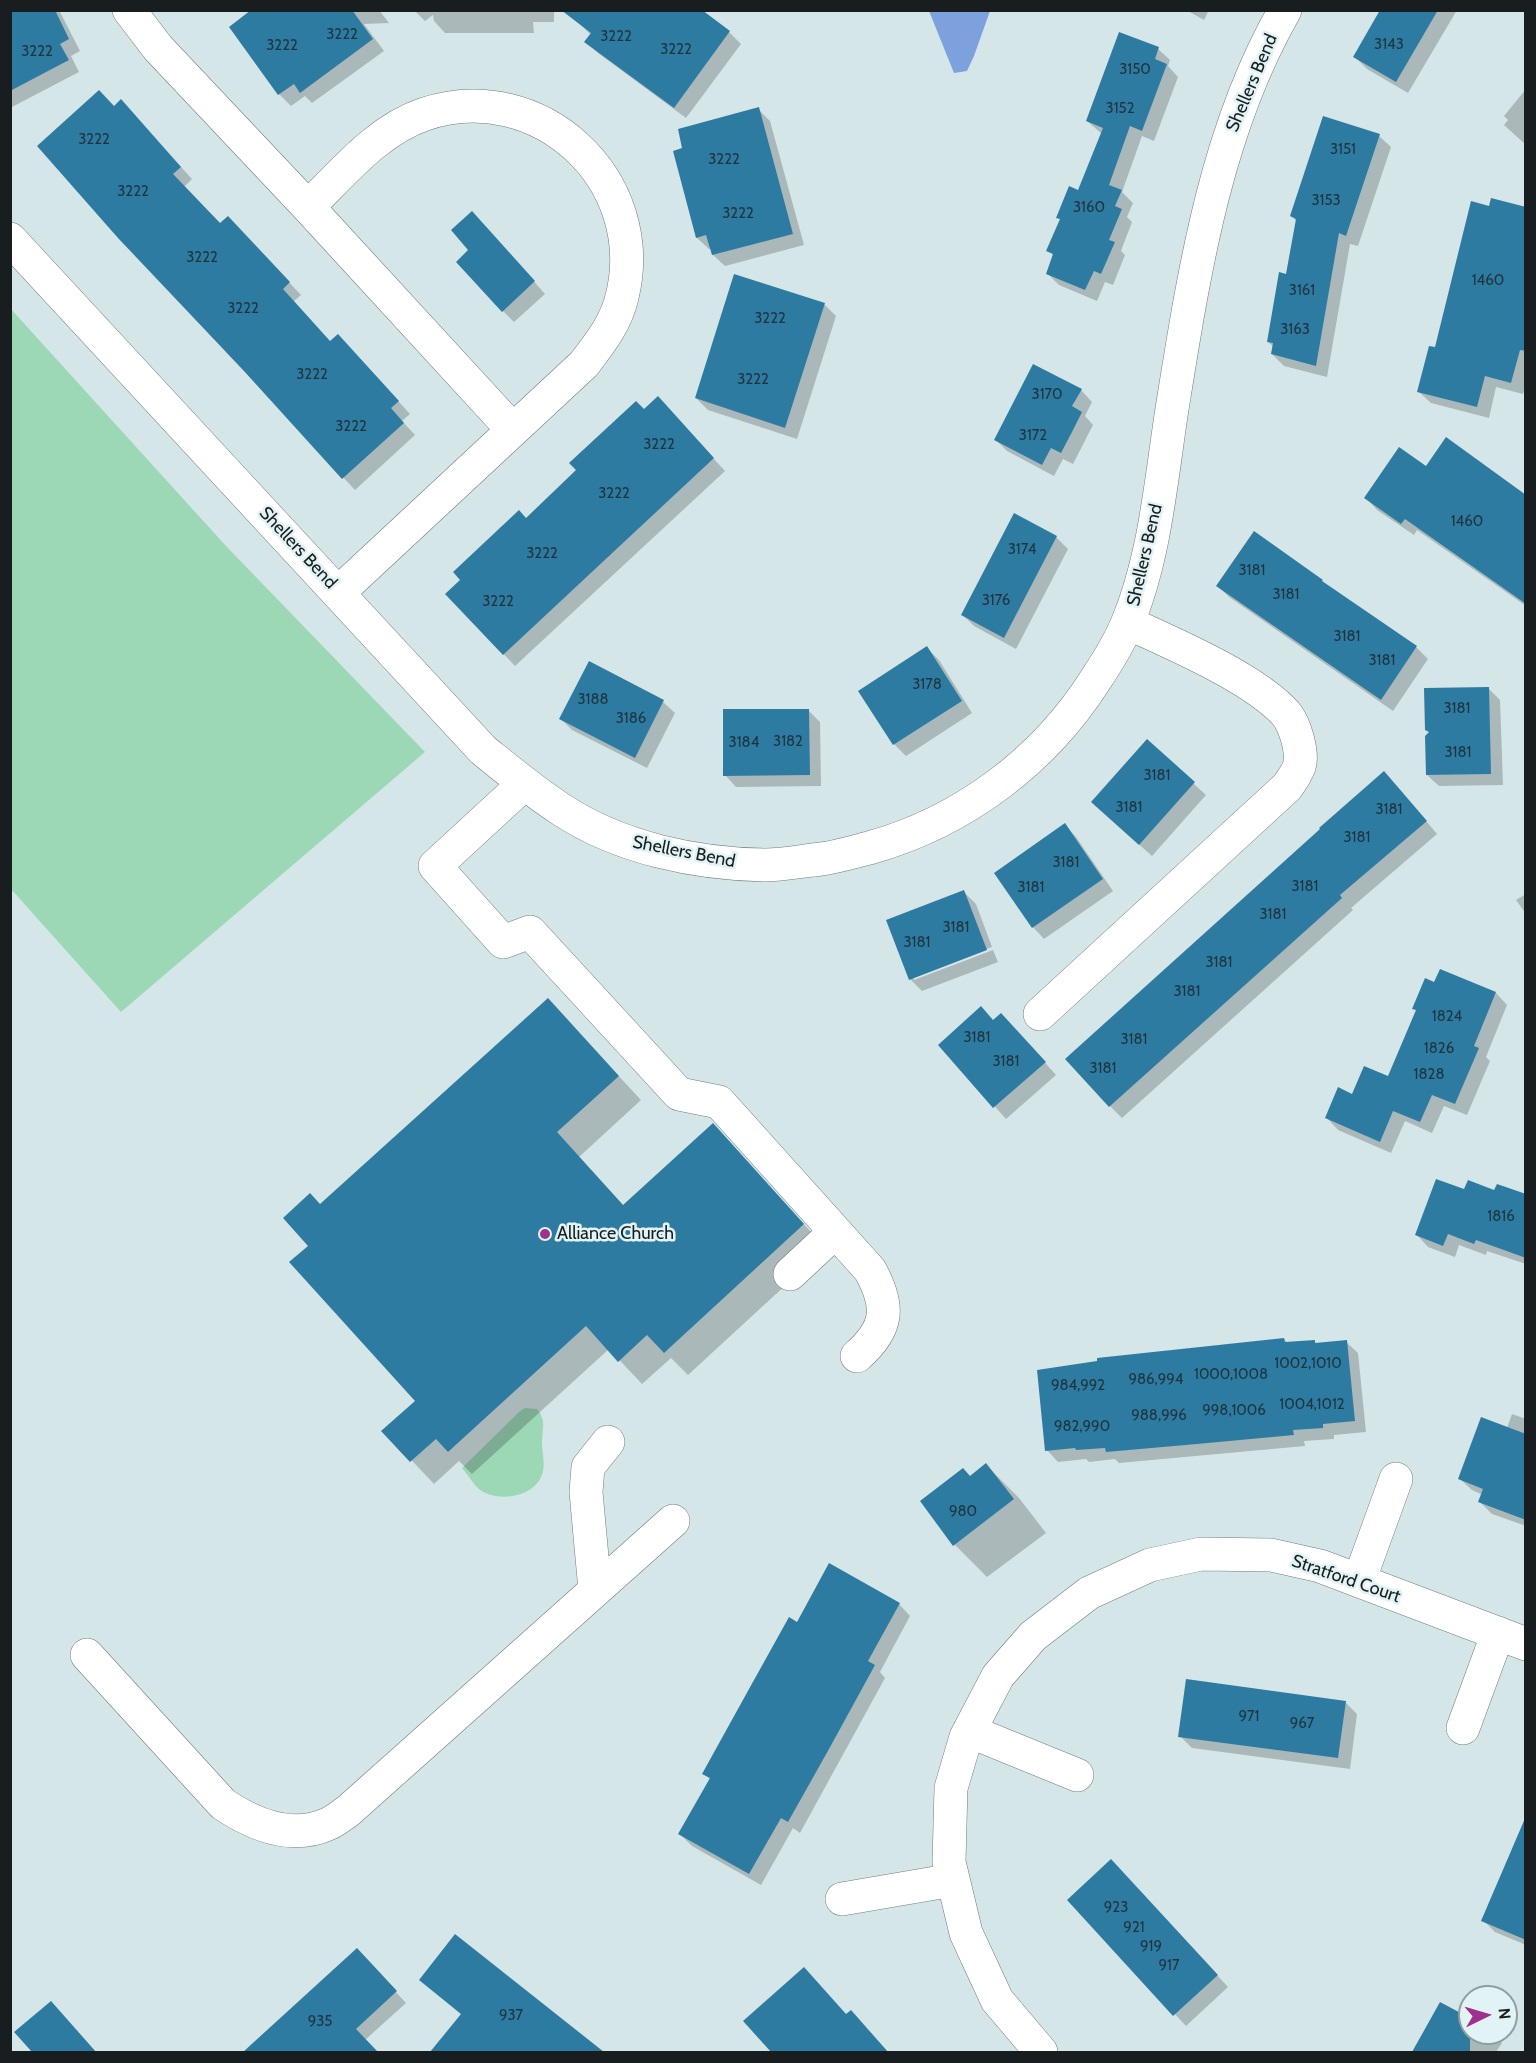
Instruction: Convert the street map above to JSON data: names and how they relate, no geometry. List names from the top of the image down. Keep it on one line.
{"streets":{"street":["Shellers Bend","Stratford Court"]},"places":["Alliance Church"],"house_numbers":["3222","3222","3143","3222","3222","3222","3150","3152","3222","3151","3222","3222","3153","3160","3222","3222","1460","3161","3222","3222","3163","3222","3222","3170","3222","3172","3222","3222","1460","3174","3222","3181","3181","3176","3222","3181","3181","3178","3188","3181","3186","3182","3184","3181","3181","3181","3181","3181","3181","3181","3181","3181","3181","3181","3181","3181","1824","3181","3181","1826","3181","3181","1828","1816","1002,1010","1000,1008","986,994","984,992","1004,1012","998,1006","988,996","982,990","980","971","967","923","921","919","917","937","935"],"north":"right"}
